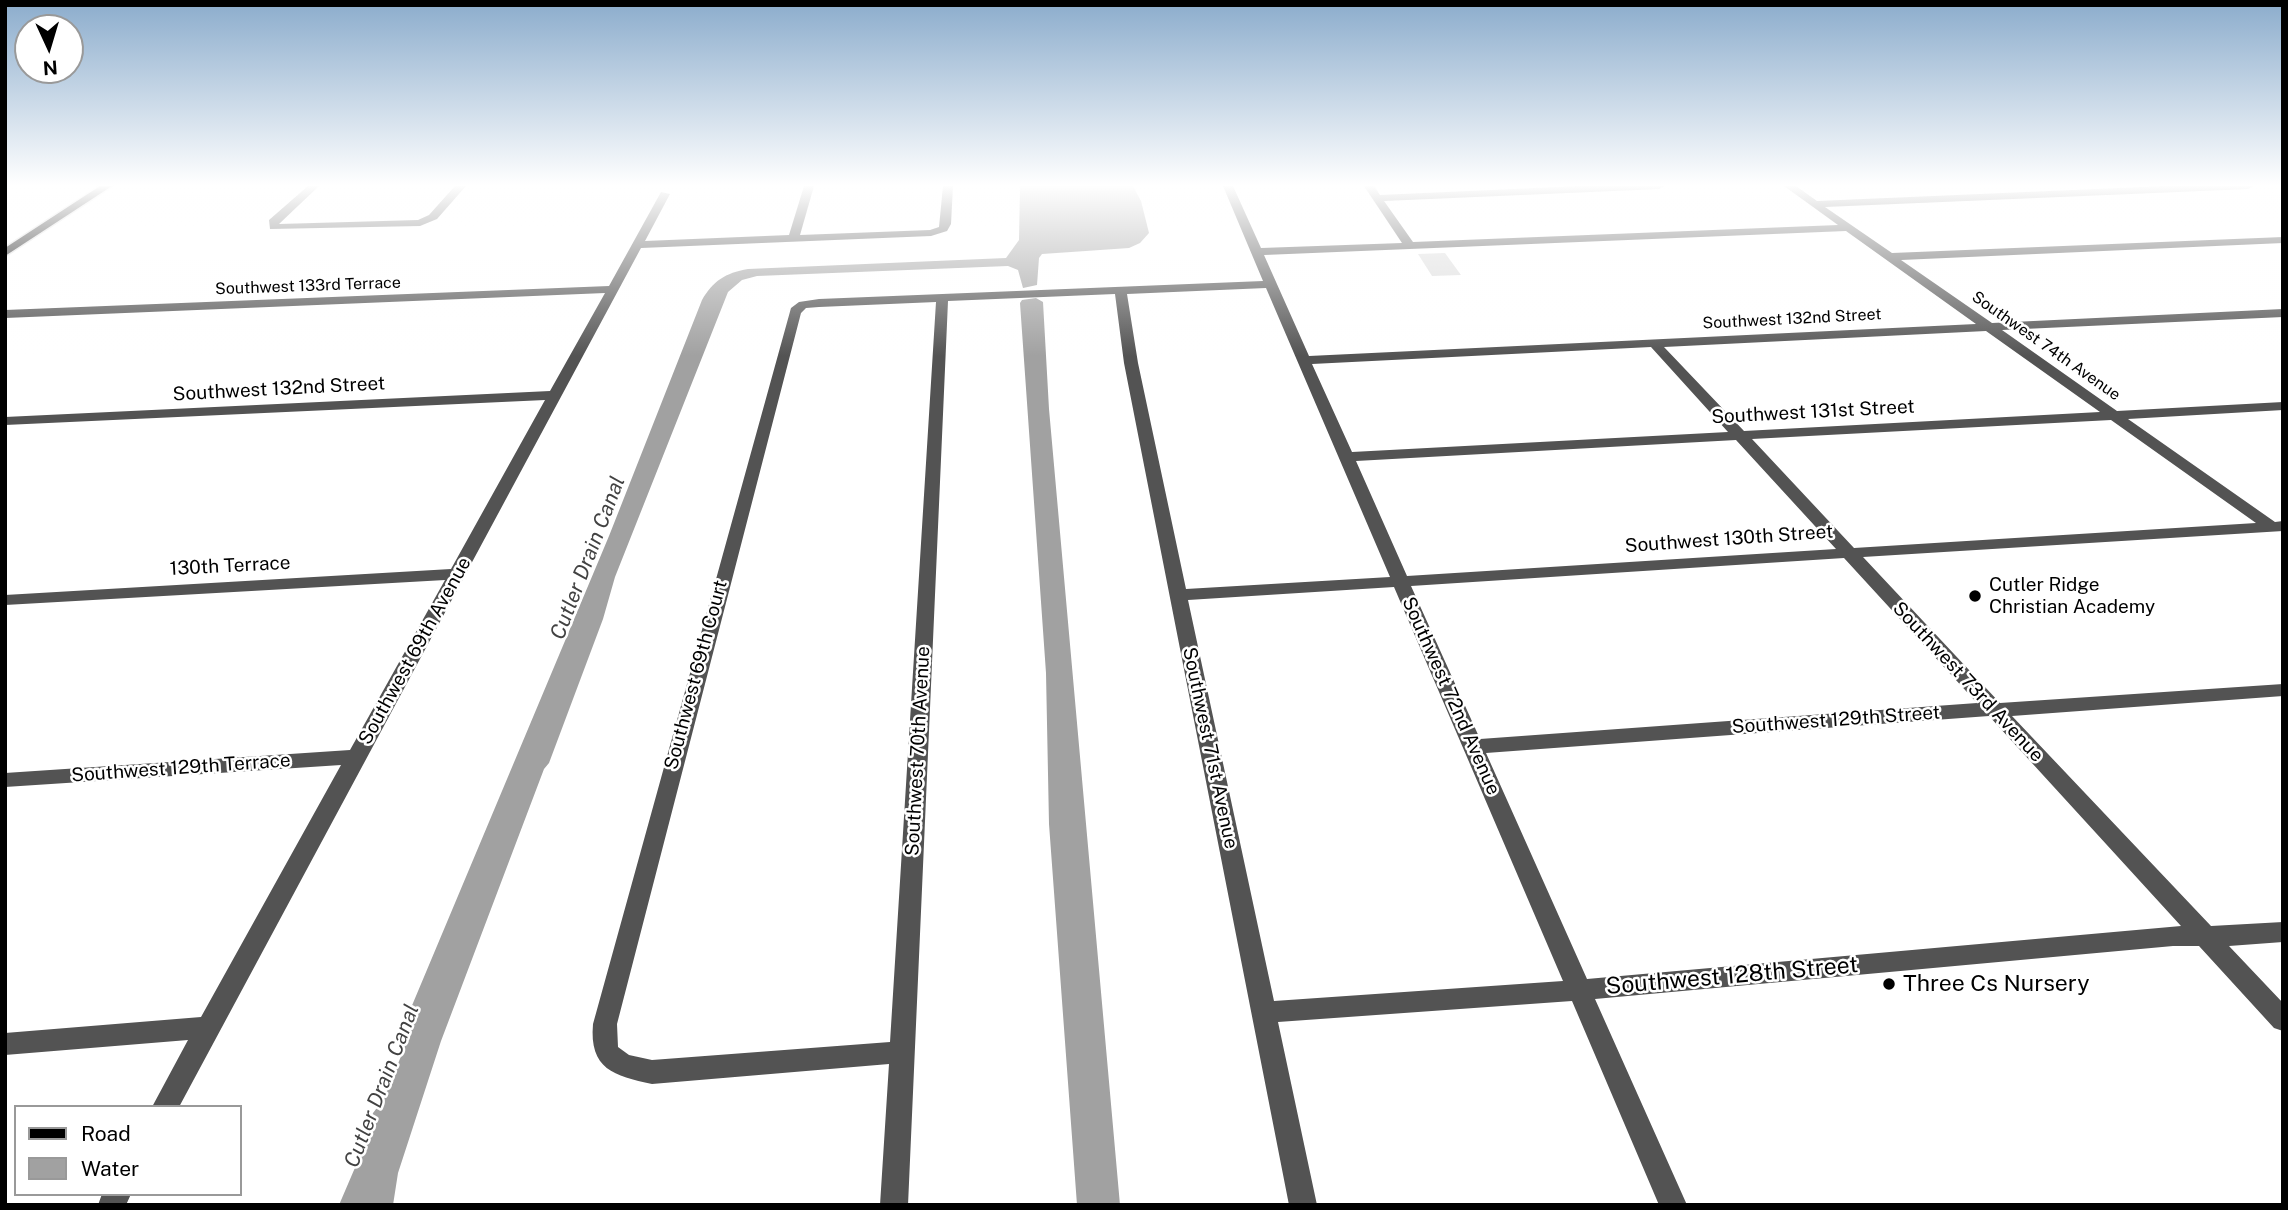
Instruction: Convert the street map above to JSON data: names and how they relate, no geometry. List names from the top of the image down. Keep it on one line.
{"streets":{"street":["Southwest 133rd Terrace","Southwest 132nd Street","Southwest 74th Avenue","Southwest 131st Street","Southwest 130th Street","130th Terrace","Southwest 69th Avenue","Southwest 69th Court","Southwest 73rd Avenue","Southwest 72nd Avenue","Southwest 129th Street","Southwest 71st Avenue","Southwest 70th Avenue","Southwest 129th Terrace","Southwest 128th Street"]},"crossings":[["Southwest 133rd Terrace","Southwest 69th Avenue"],["Southwest 132nd Street","Southwest 74th Avenue"],["Southwest 132nd Street","Southwest 69th Avenue"],["Southwest 132nd Street","Southwest 73rd Avenue"],["Southwest 132nd Street","Southwest 72nd Avenue"],["Southwest 74th Avenue","Southwest 131st Street"],["Southwest 74th Avenue","Southwest 130th Street"],["Southwest 131st Street","Southwest 73rd Avenue"],["Southwest 131st Street","Southwest 72nd Avenue"],["Southwest 130th Street","Southwest 73rd Avenue"],["Southwest 130th Street","Southwest 72nd Avenue"],["Southwest 130th Street","Southwest 71st Avenue"],["130th Terrace","Southwest 69th Avenue"],["Southwest 69th Avenue","Southwest 129th Terrace"],["Southwest 69th Court","Southwest 70th Avenue"],["Southwest 73rd Avenue","Southwest 129th Street"],["Southwest 73rd Avenue","Southwest 128th Street"],["Southwest 72nd Avenue","Southwest 129th Street"],["Southwest 72nd Avenue","Southwest 128th Street"],["Southwest 71st Avenue","Southwest 128th Street"]],"water":["Cutler Drain Canal"],"places":["Cutler Ridge Christian Academy","Three Cs Nursery"],"legend":["Road","Water"],"north":"bottom"}
